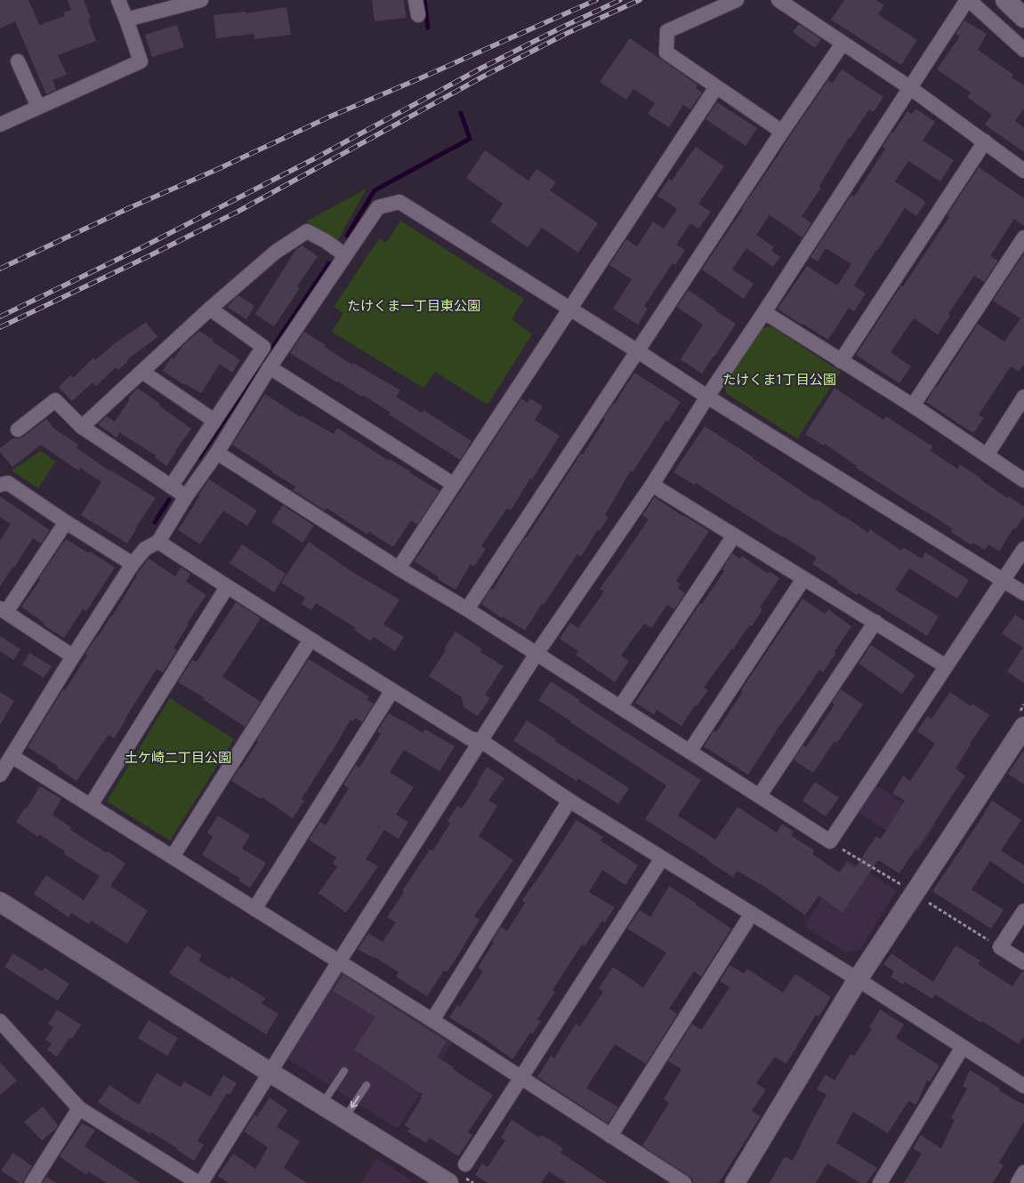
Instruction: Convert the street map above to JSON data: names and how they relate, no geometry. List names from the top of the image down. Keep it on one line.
{"parks":["たけくま一丁目東公園","たけくま1丁目公園","土ケ崎二丁目公園"]}
